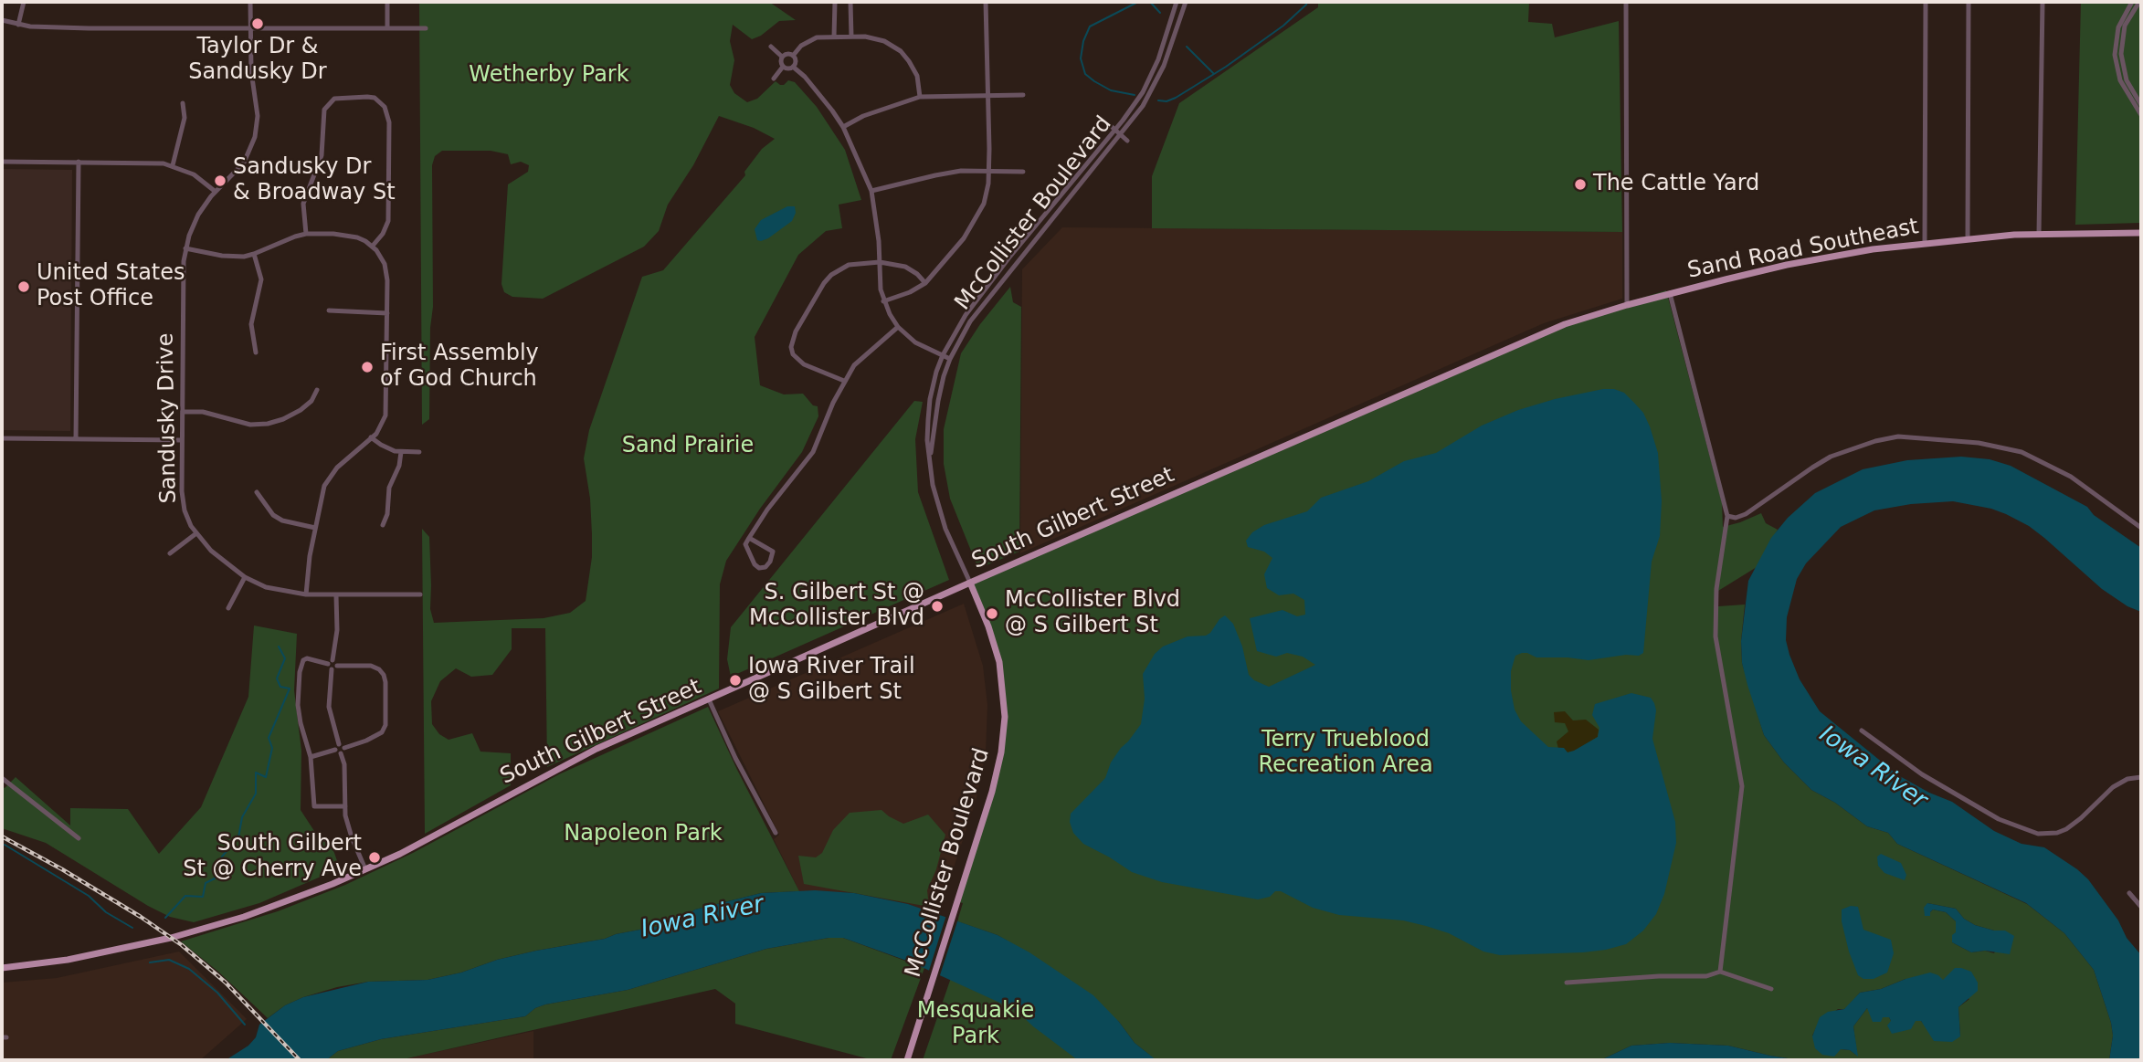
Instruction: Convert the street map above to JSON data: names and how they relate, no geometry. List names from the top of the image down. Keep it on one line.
{"streets":{"main road":["McCollister Boulevard","Sand Road Southeast","South Gilbert Street"],"street":["Sandusky Drive"]},"crossings":[["McCollister Boulevard","South Gilbert Street"],["Sand Road Southeast","South Gilbert Street"]],"water":["Iowa River"],"parks":["Wetherby Park","Sand Prairie","Terry Trueblood Recreation Area","Napoleon Park","Mesquakie Park"],"places":["Taylor Dr & Sandusky Dr","Sandusky Dr & Broadway St","The Cattle Yard","United States Post Office","First Assembly of God Church","S. Gilbert St @ McCollister Blvd","McCollister Blvd @ S Gilbert St","Iowa River Trail @ S Gilbert St","South Gilbert St @ Cherry Ave"]}
